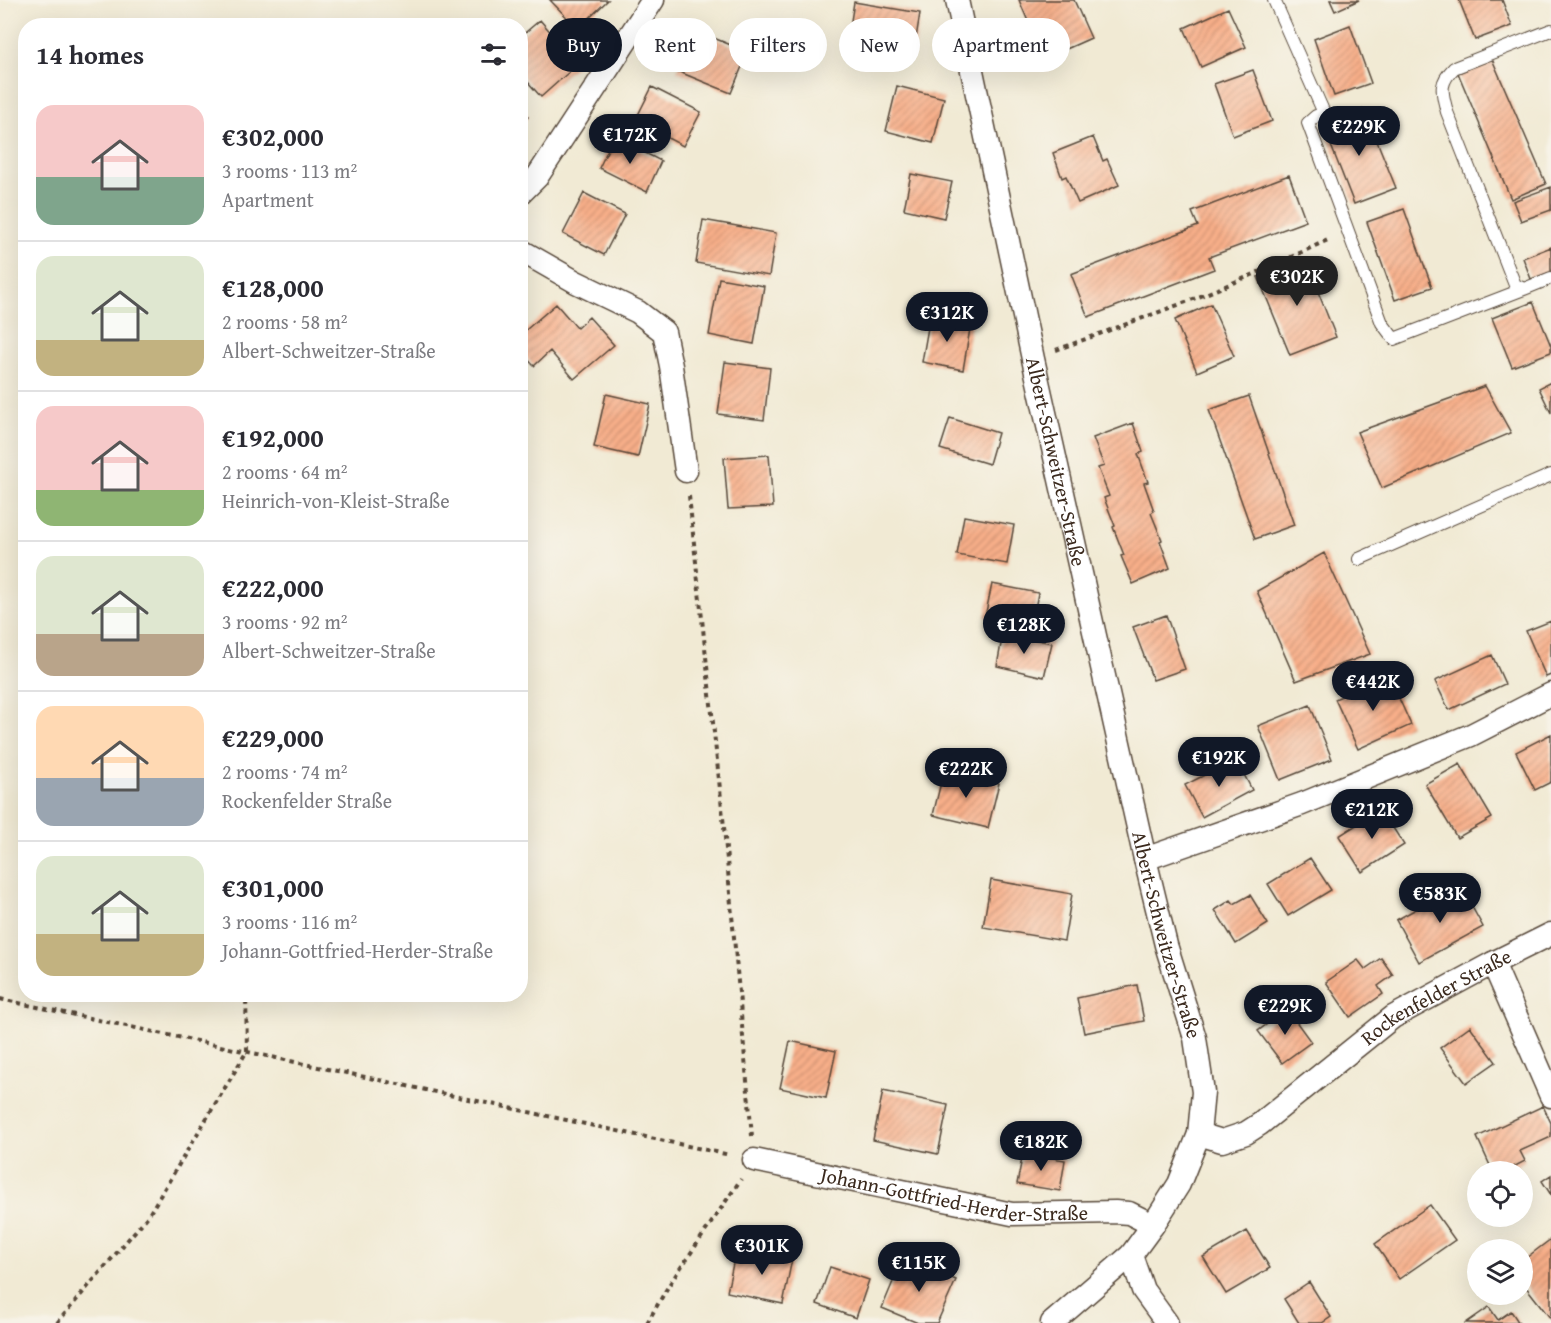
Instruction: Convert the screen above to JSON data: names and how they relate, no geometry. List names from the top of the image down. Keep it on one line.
{"streets":{"street":["Albert-Schweitzer-Straße","Rockenfelder Straße","Johann-Gottfried-Herder-Straße"]},"crossings":[["Albert-Schweitzer-Straße","Rockenfelder Straße"]],"page":{"chip":["Buy","Rent","Filters","New","Apartment"],"heading":"14 homes","list":[{"name":"€302,000","note":"3 rooms · 113 m² · Apartment"},{"name":"€128,000","note":"2 rooms · 58 m² · Albert-Schweitzer-Straße"},{"name":"€192,000","note":"2 rooms · 64 m² · Heinrich-von-Kleist-Straße"},{"name":"€222,000","note":"3 rooms · 92 m² · Albert-Schweitzer-Straße"},{"name":"€229,000","note":"2 rooms · 74 m² · Rockenfelder Straße"},{"name":"€301,000","note":"3 rooms · 116 m² · Johann-Gottfried-Herder-Straße"}],"price":["€229K","€172K","€302K","€312K","€128K","€442K","€192K","€222K","€212K","€583K","€229K","€182K","€301K","€115K"]}}
